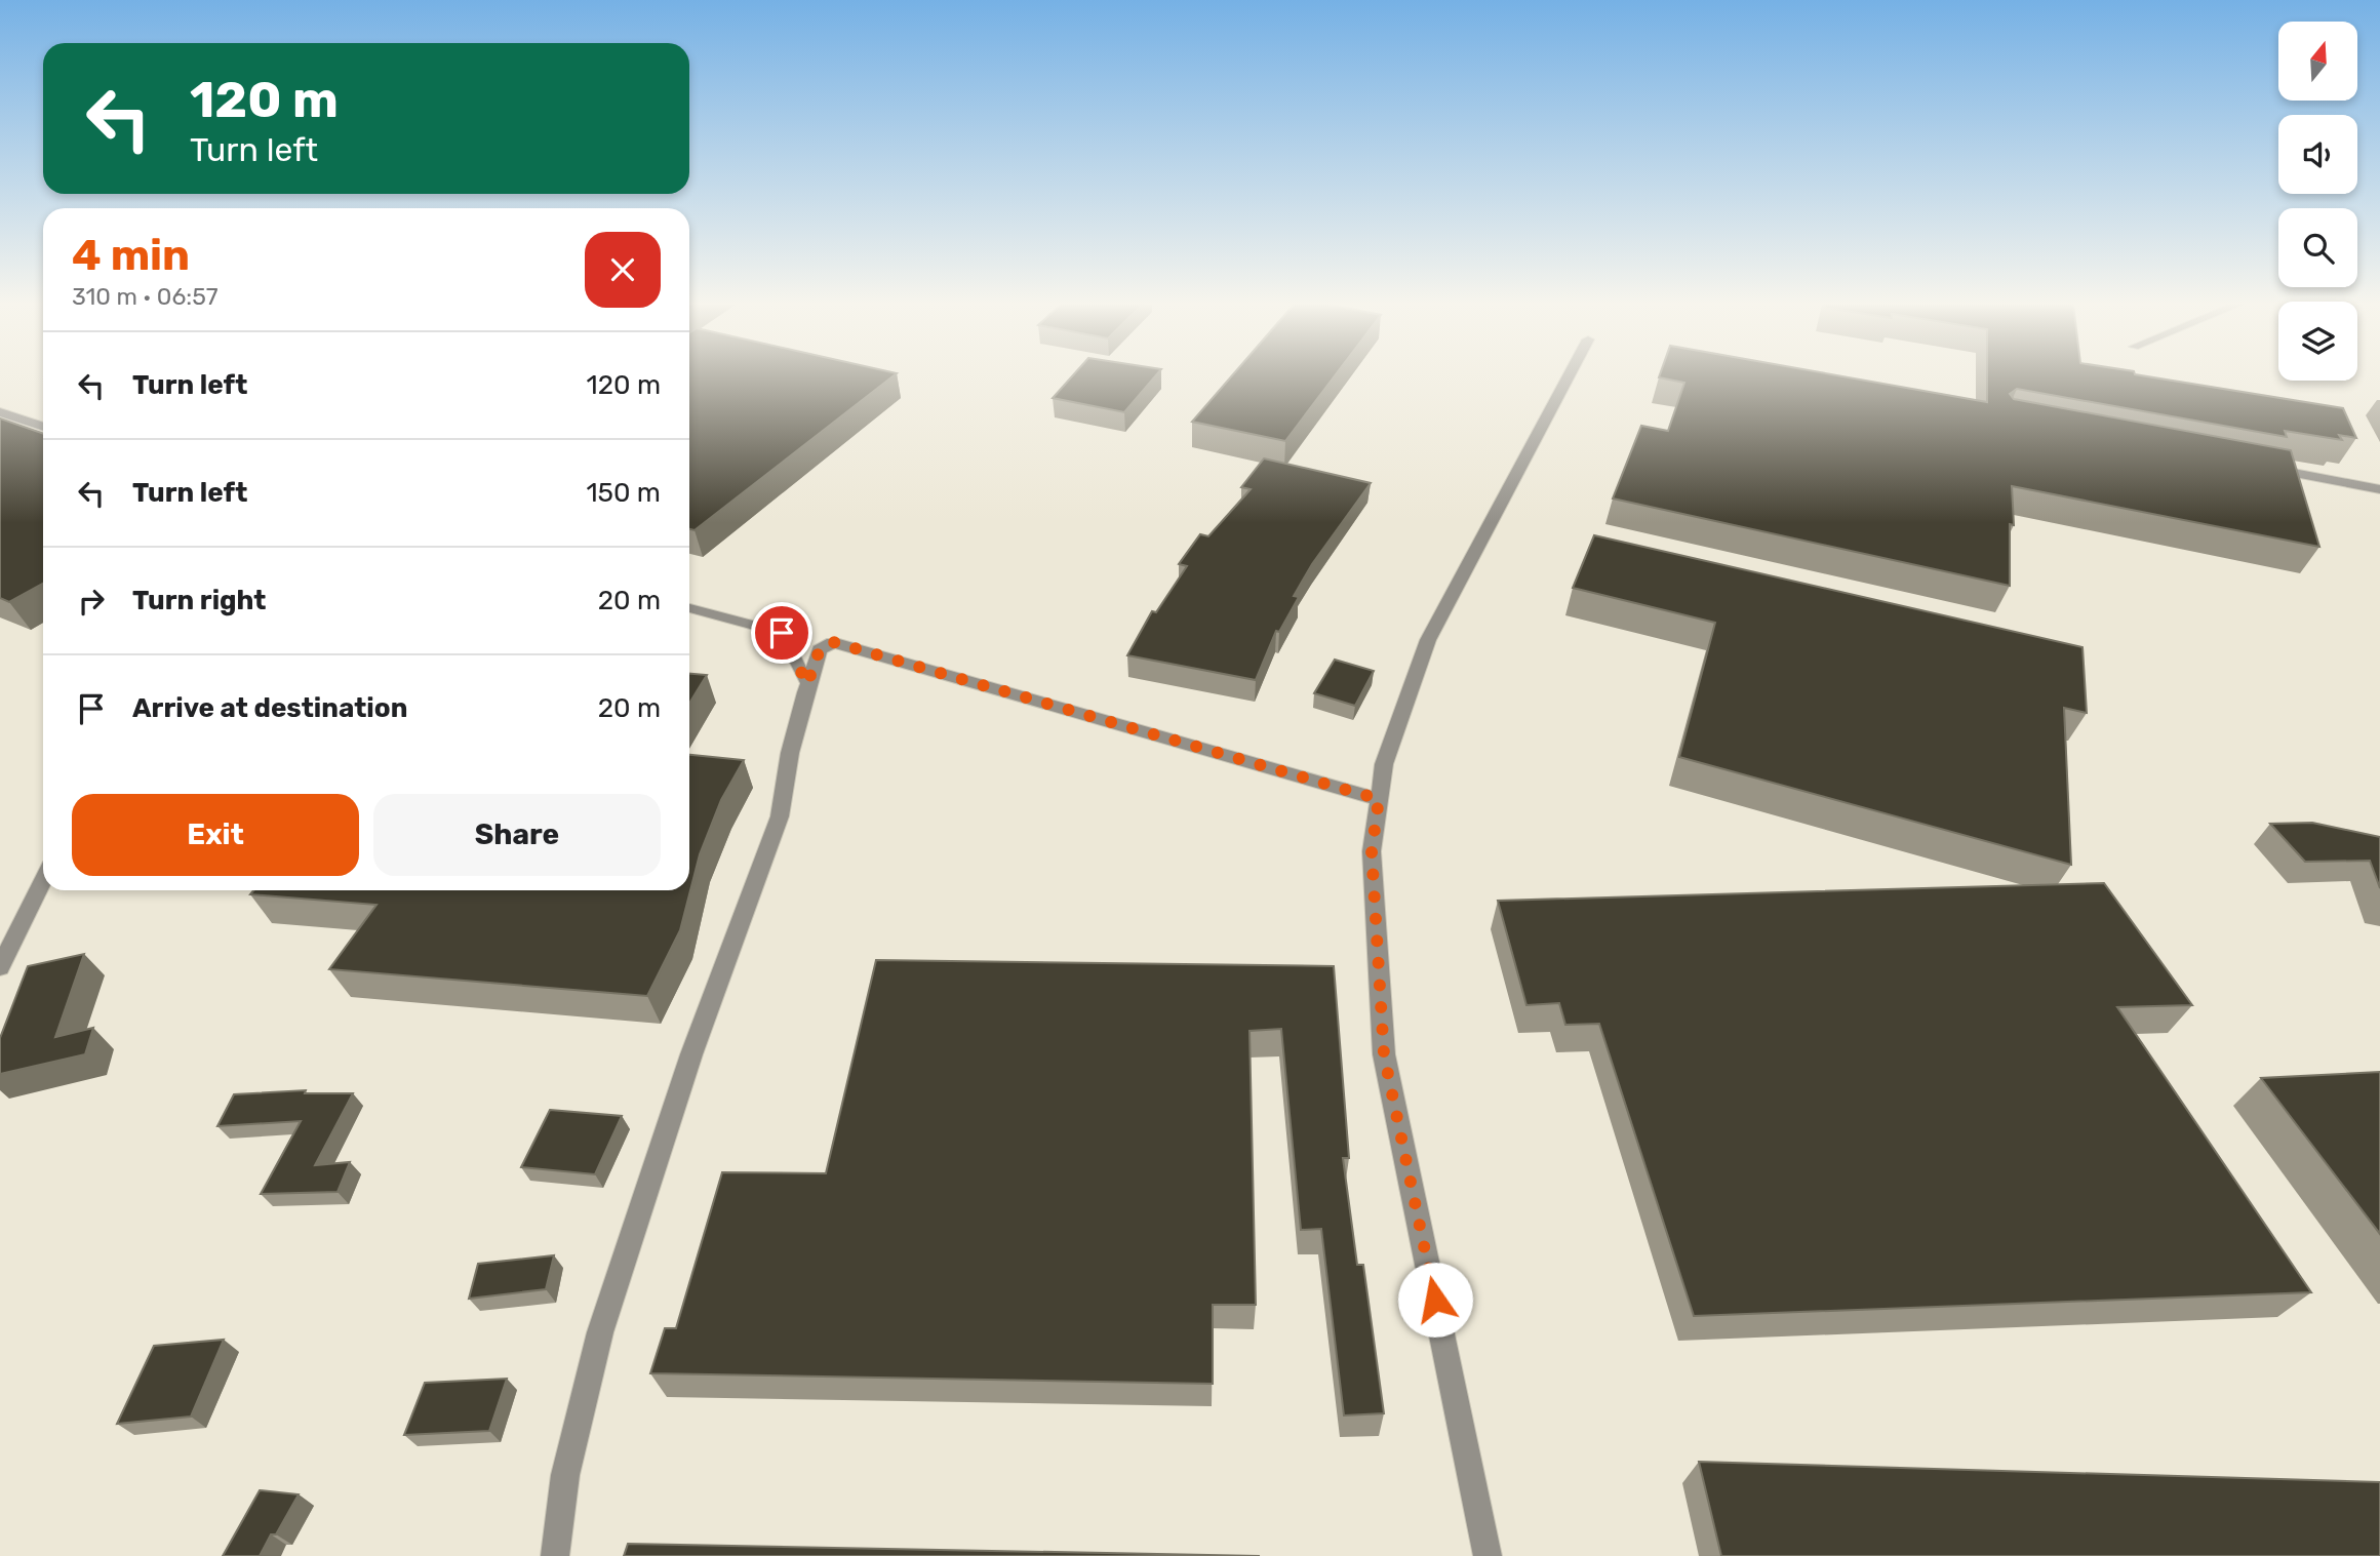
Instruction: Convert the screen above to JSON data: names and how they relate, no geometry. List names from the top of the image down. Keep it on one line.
{"north":"top","page":{"turn":["120 m","Turn left"],"heading":["4 min","310 m · 06:57"],"list":[{"name":"Turn left","value":"120 m"},{"name":"Turn left","value":"150 m"},{"name":"Turn right","value":"20 m"},{"name":"Arrive at destination","value":"20 m"}],"buttons":["Exit","Share"]}}
